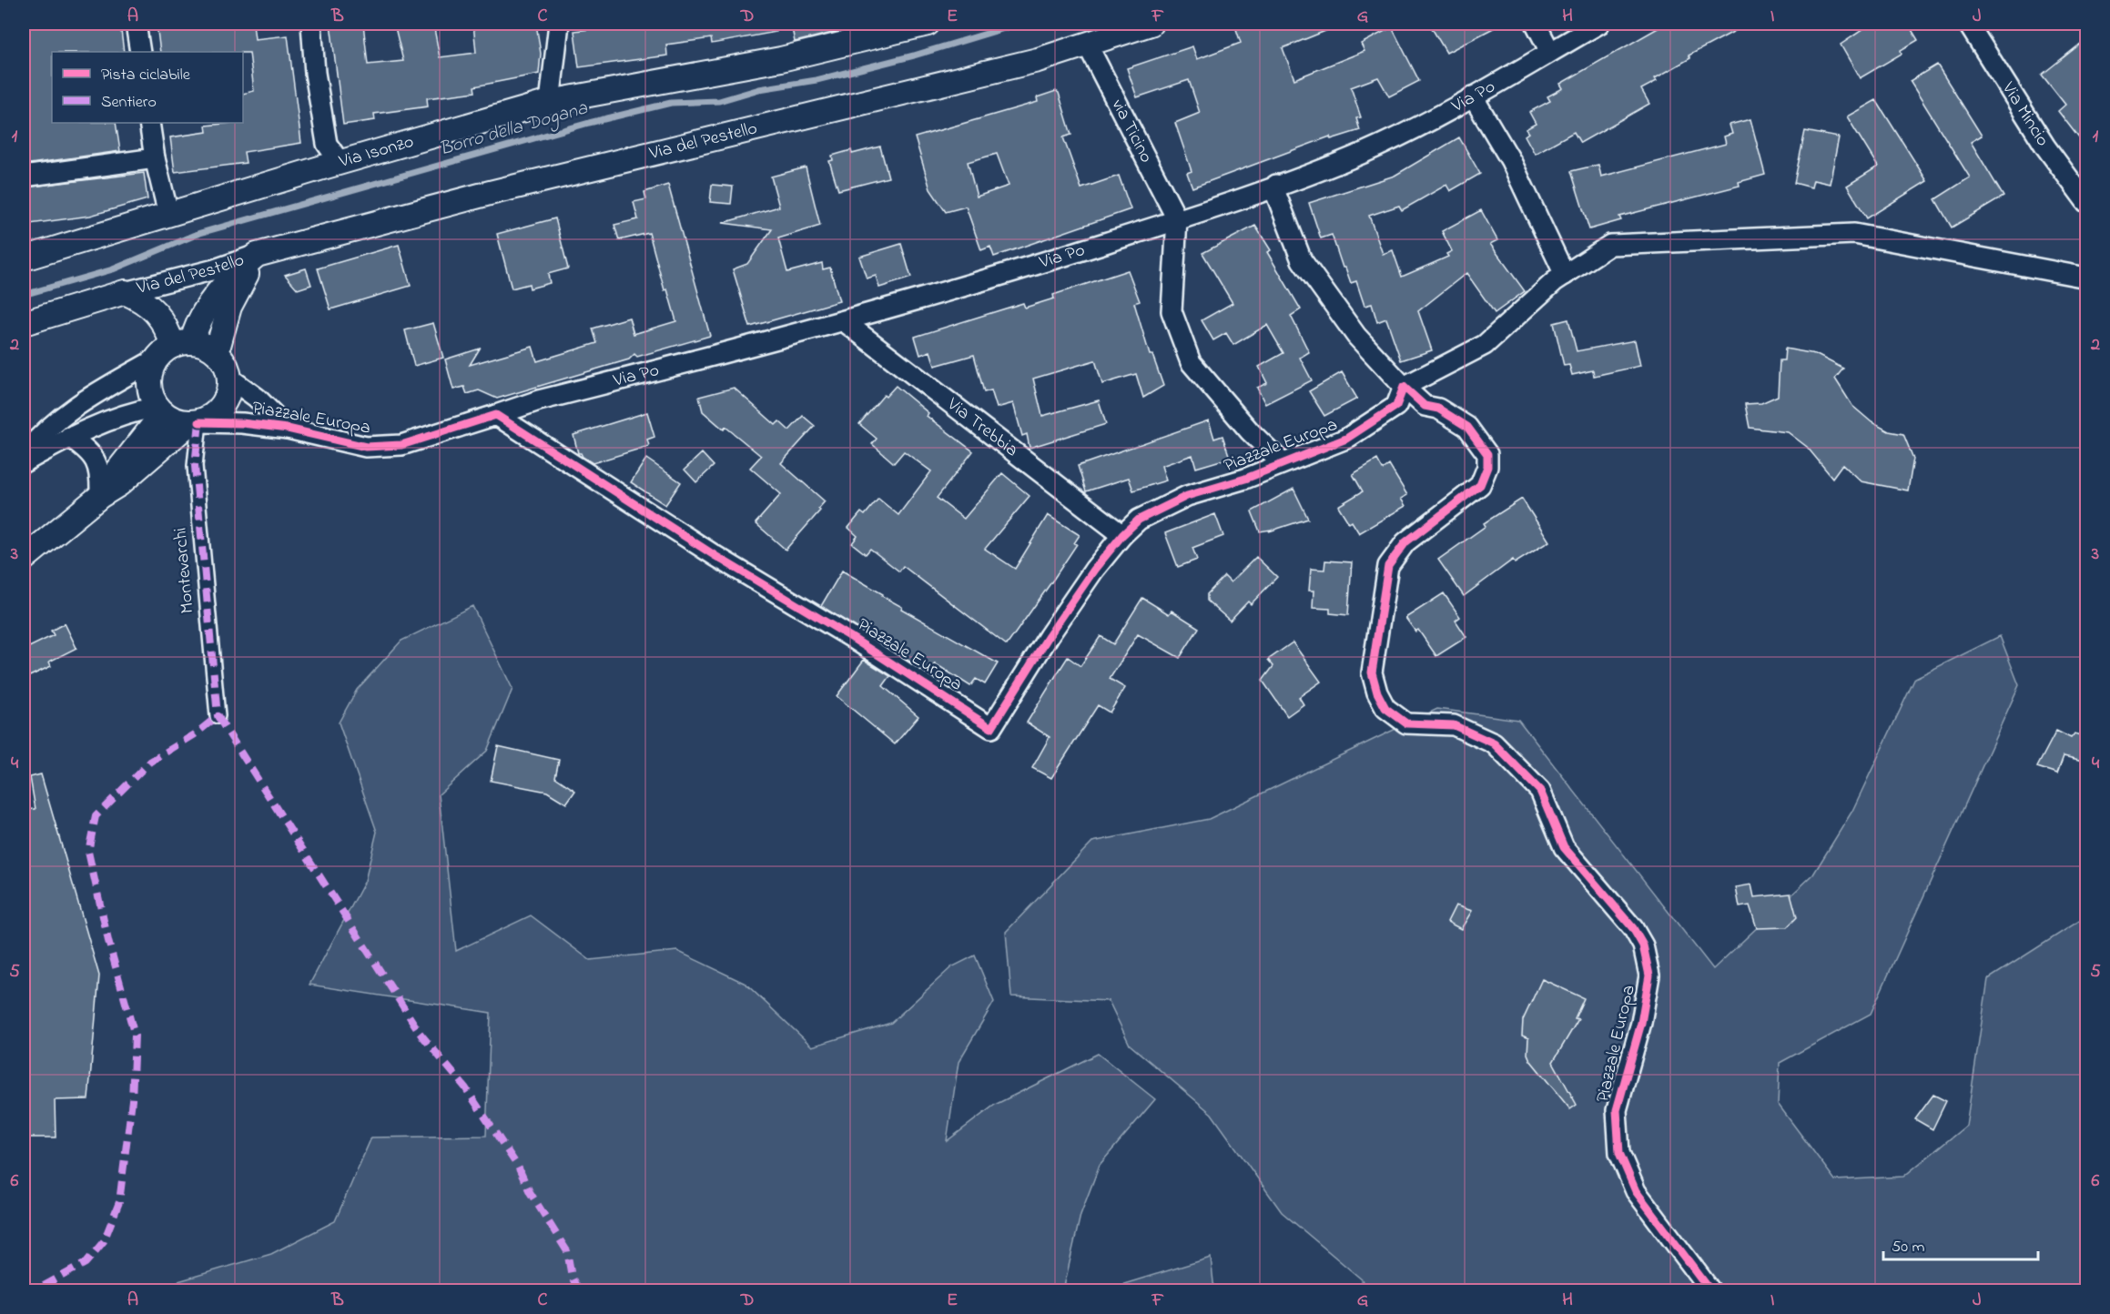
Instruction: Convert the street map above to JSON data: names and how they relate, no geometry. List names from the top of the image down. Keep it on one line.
{"streets":{"street":["Via Po","Via Mincio","via Ticino","Via del Pestello","Via Isonzo","Piazzale Europa","Via Trebbia","Montevarchi"]},"crossings":[["Via Po","via Ticino"],["Via Po","Piazzale Europa"],["Via Po","Via Trebbia"],["via Ticino","Via del Pestello"],["Via del Pestello","Piazzale Europa"],["Via del Pestello","Montevarchi"],["Piazzale Europa","Via Trebbia"],["Piazzale Europa","Montevarchi"]],"water":["Borro della Dogana"],"legend":["Pista ciclabile","Sentiero"],"scale_bar":"50 m","grid":{"columns":["A","B","C","D","E","F","G","H","I","J"],"rows":["1","2","3","4","5","6"]}}
